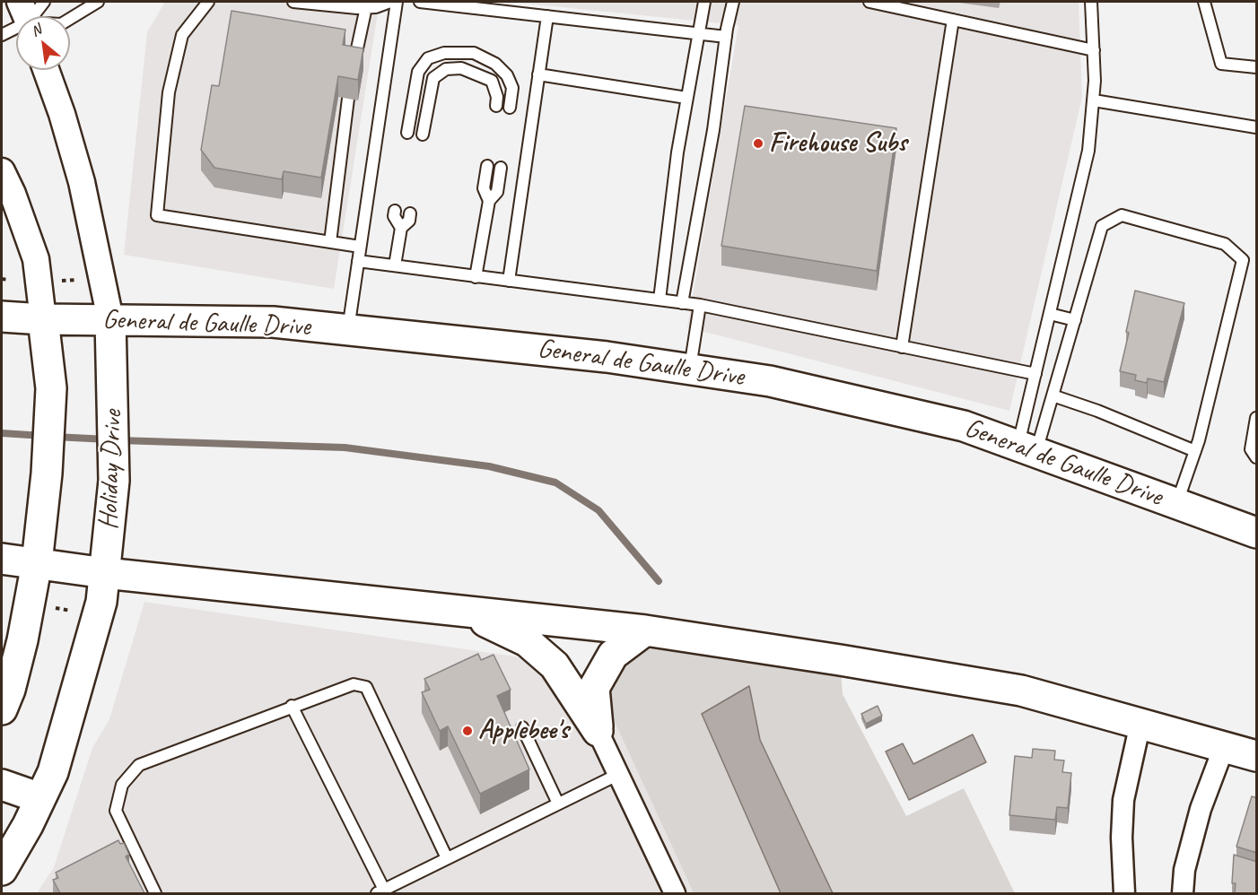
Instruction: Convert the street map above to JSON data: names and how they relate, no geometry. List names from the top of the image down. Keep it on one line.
{"streets":{"main road":["General de Gaulle Drive","Holiday Drive"]},"crossings":[["General de Gaulle Drive","Holiday Drive"]],"places":["Firehouse Subs","Applebee's"],"north":"top left"}
